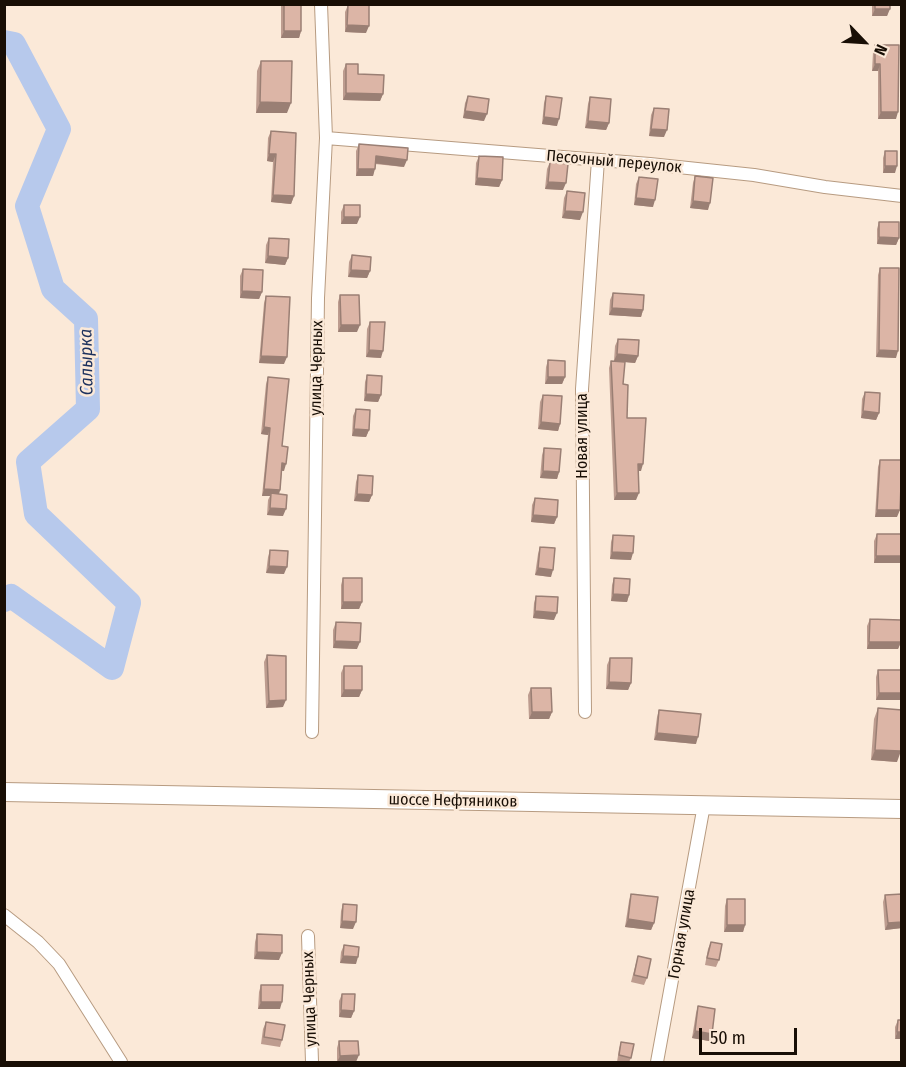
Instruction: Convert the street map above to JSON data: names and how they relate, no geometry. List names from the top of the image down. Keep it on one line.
{"streets":{"main road":["шоссе Нефтяников"],"street":["Песочный переулок","улица Черных","Новая улица","Горная улица"]},"crossings":[["Песочный переулок","улица Черных"],["Песочный переулок","Новая улица"],["шоссе Нефтяников","Горная улица"]],"water":["Салырка"],"scale_bar":"50 m","north":"bottom right"}
